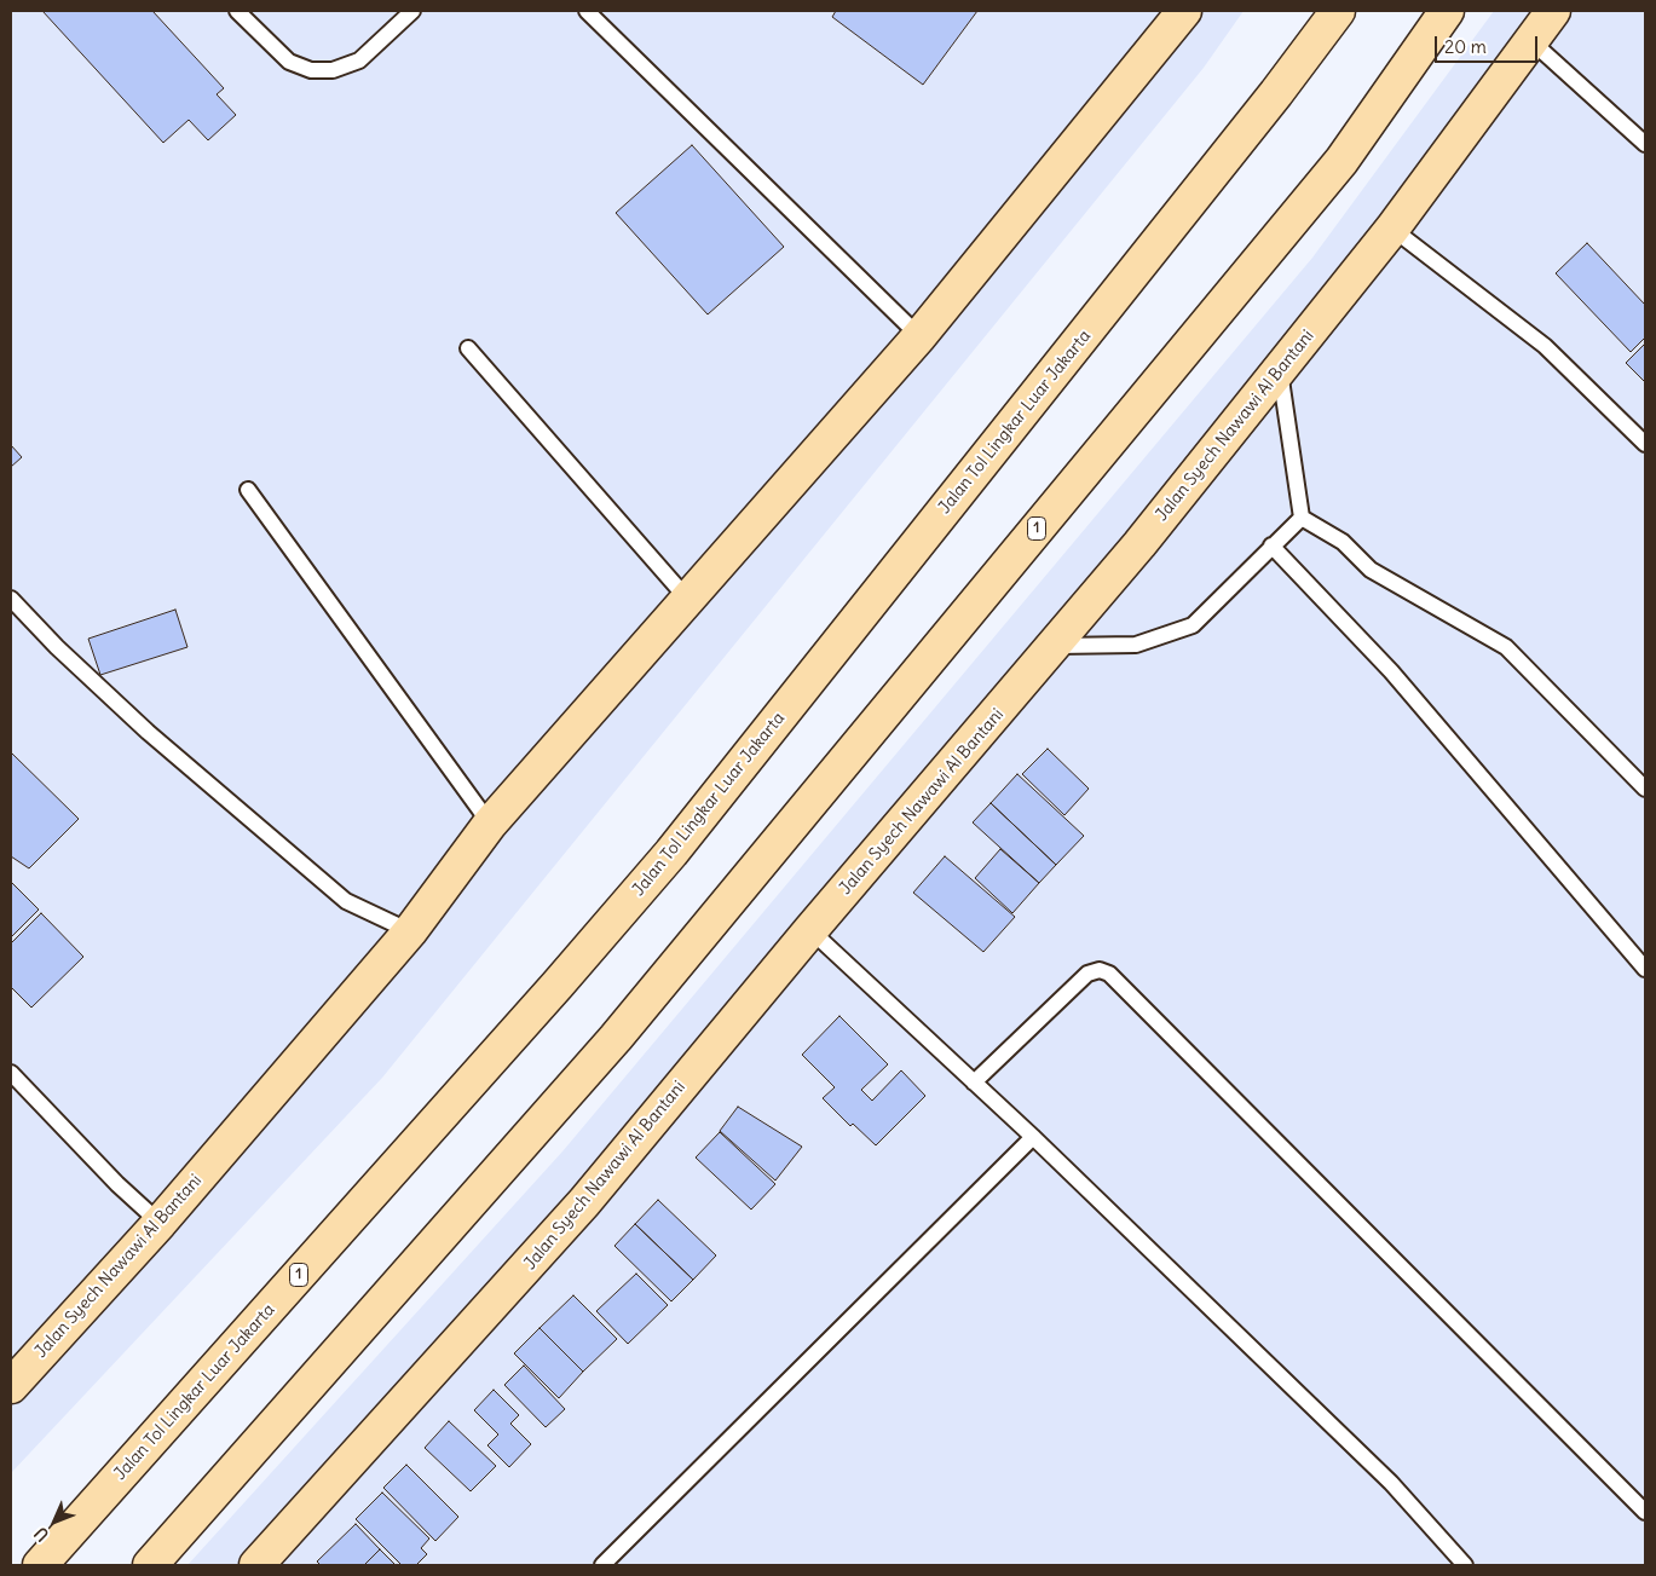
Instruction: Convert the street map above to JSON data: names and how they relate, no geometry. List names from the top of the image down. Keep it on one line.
{"streets":{"highway":["Jalan Tol Lingkar Luar Jakarta","Jalan Syech Nawawi Al Bantani","1"]},"scale_bar":"20 m","north":"bottom left"}
